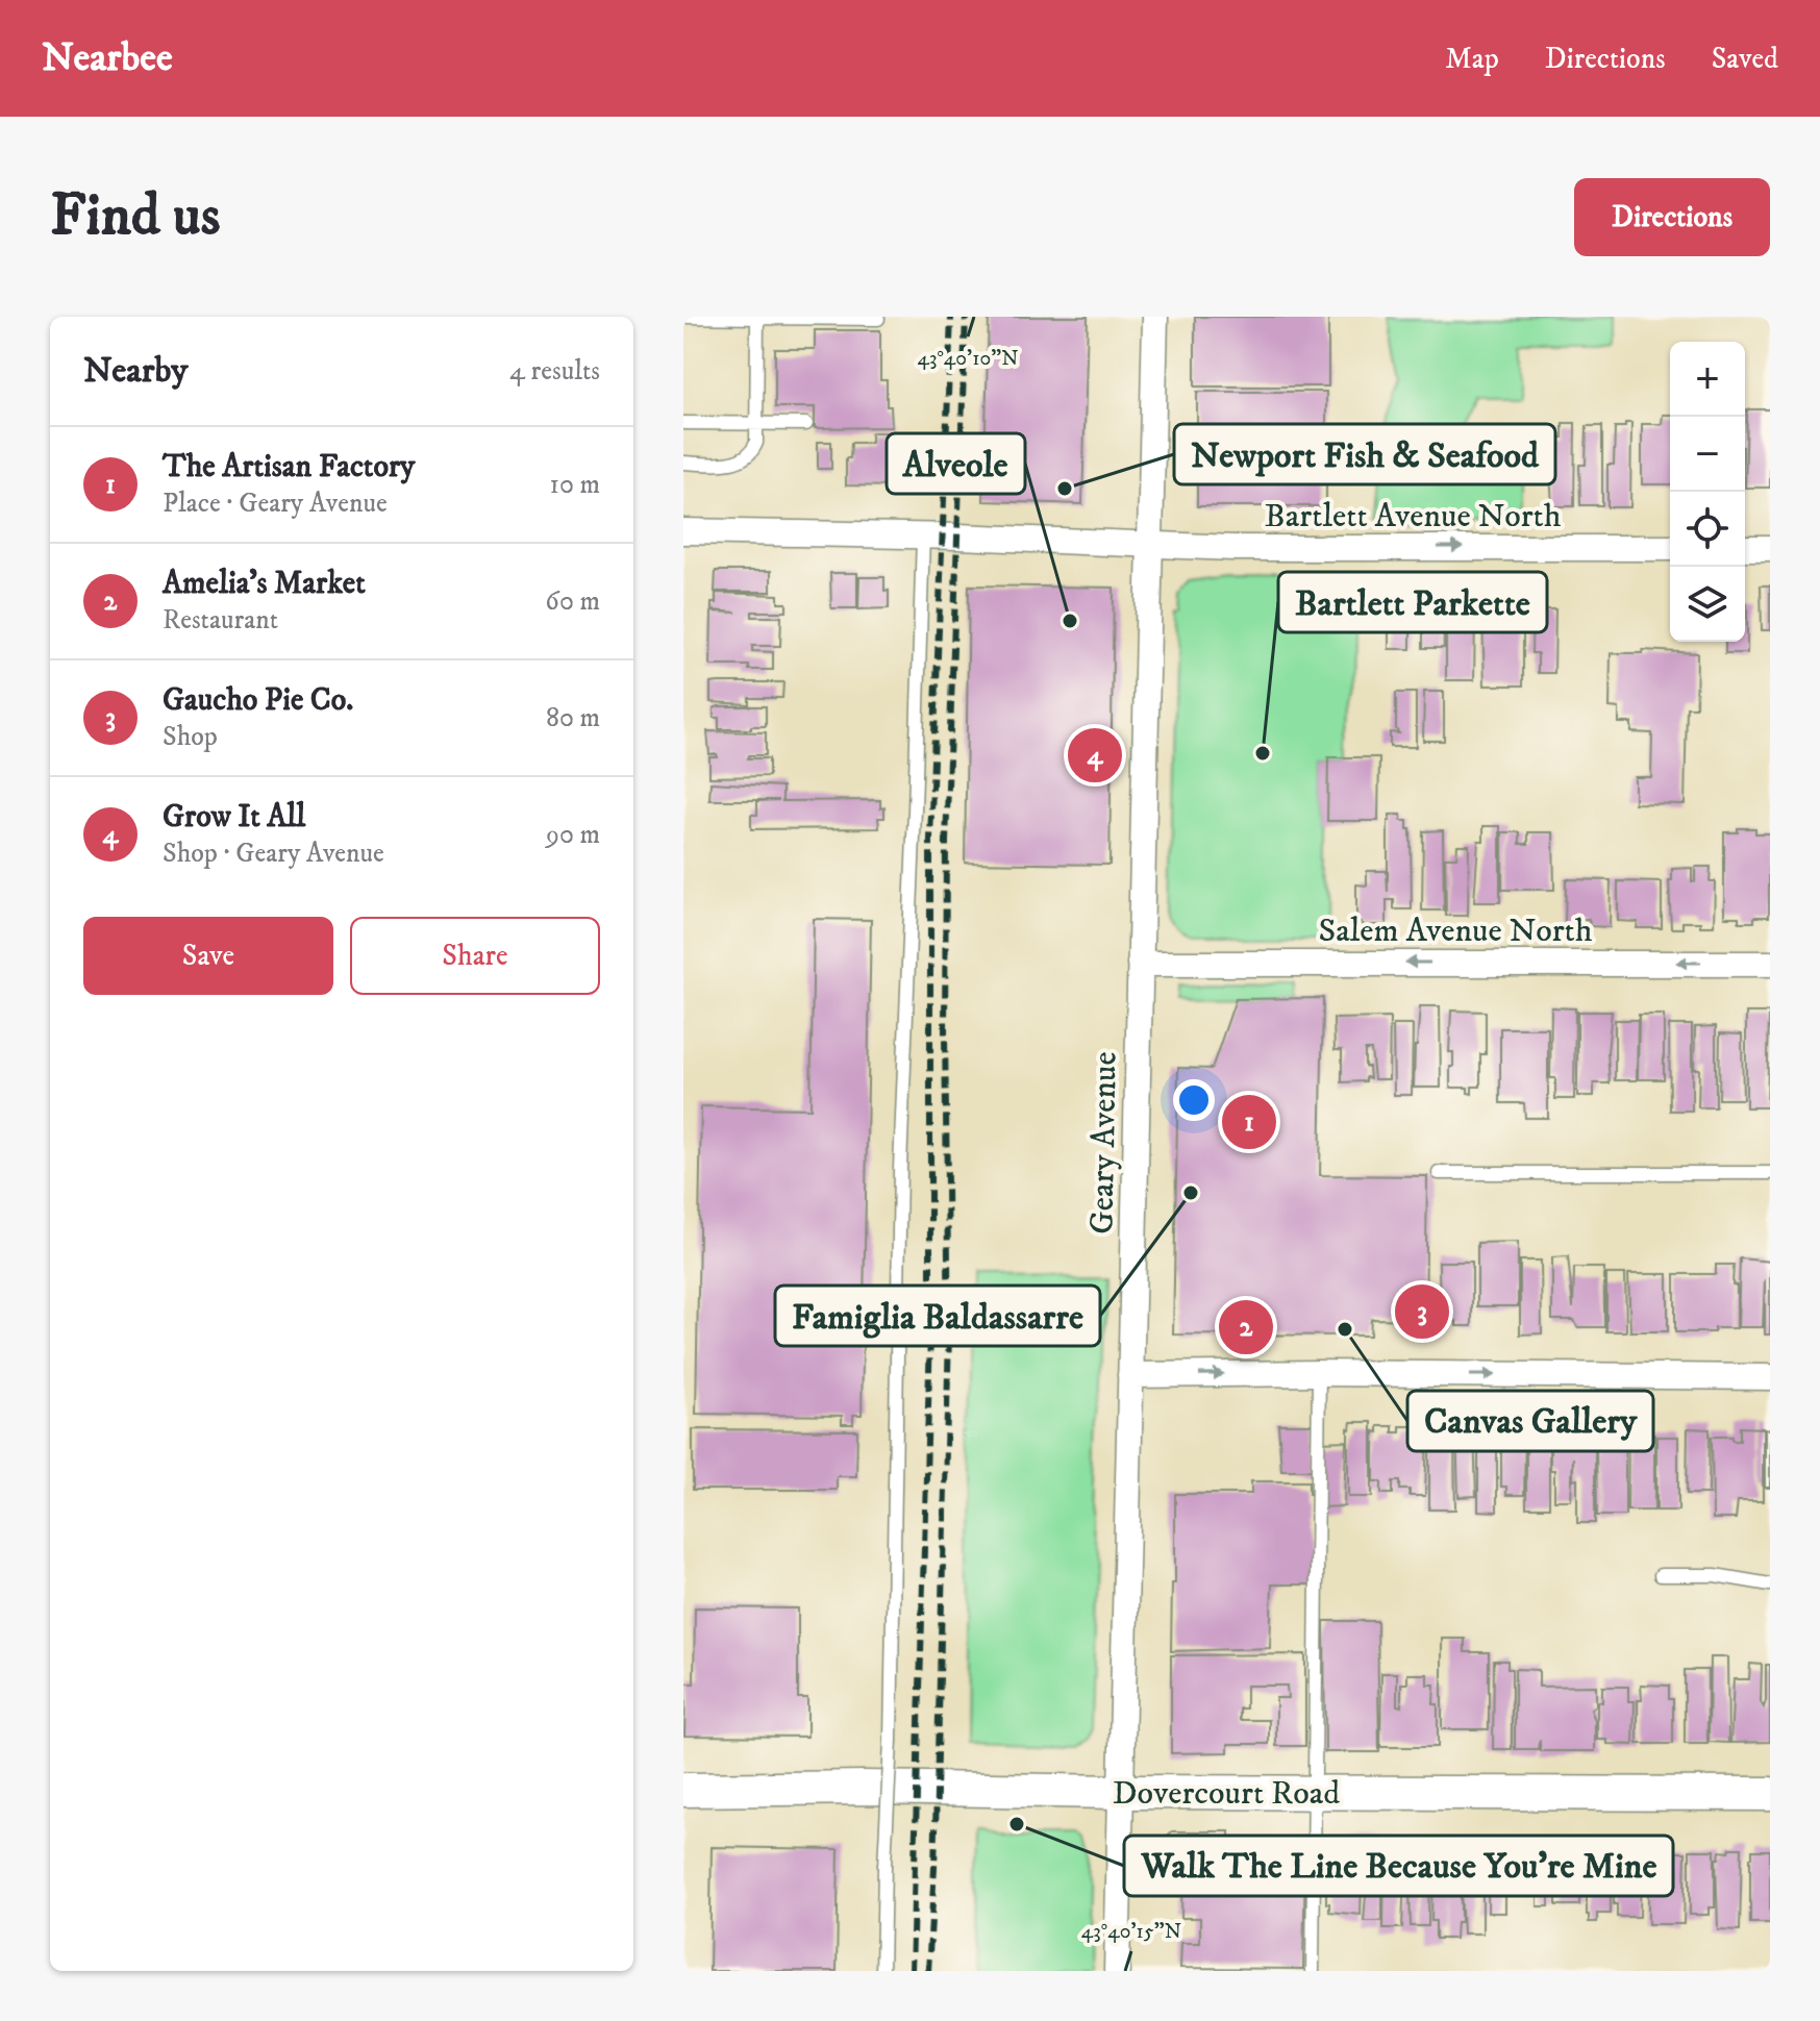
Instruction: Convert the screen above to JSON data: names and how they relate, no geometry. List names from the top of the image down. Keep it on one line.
{"streets":{"street":["Bartlett Avenue North","Salem Avenue North","Geary Avenue","Dovercourt Road"]},"crossings":[["Bartlett Avenue North","Geary Avenue"],["Salem Avenue North","Geary Avenue"],["Geary Avenue","Dovercourt Road"]],"one_way":["Bartlett Avenue North","Salem Avenue North"],"places":["Newport Fish & Seafood","Alveole","Bartlett Parkette","Famiglia Baldassarre","Canvas Gallery","Walk The Line Because You're Mine"],"page":{"header":"Nearbee","nav":["Map","Directions","Saved"],"buttons":["Directions",["Save","Share"]],"title":"Find us","heading":["Nearby","4 results"],"map_buttons":["+","−"],"list":[{"mark":"1","name":"The Artisan Factory","note":"Place · Geary Avenue","value":"10 m"},{"mark":"2","name":"Amelia's Market","note":"Restaurant","value":"60 m"},{"mark":"3","name":"Gaucho Pie Co.","note":"Shop","value":"80 m"},{"mark":"4","name":"Grow It All","note":"Shop · Geary Avenue","value":"90 m"}],"pins":["4","1","3","2"]},"coordinates":["43°40'10\"N","43°40'15\"N"]}
